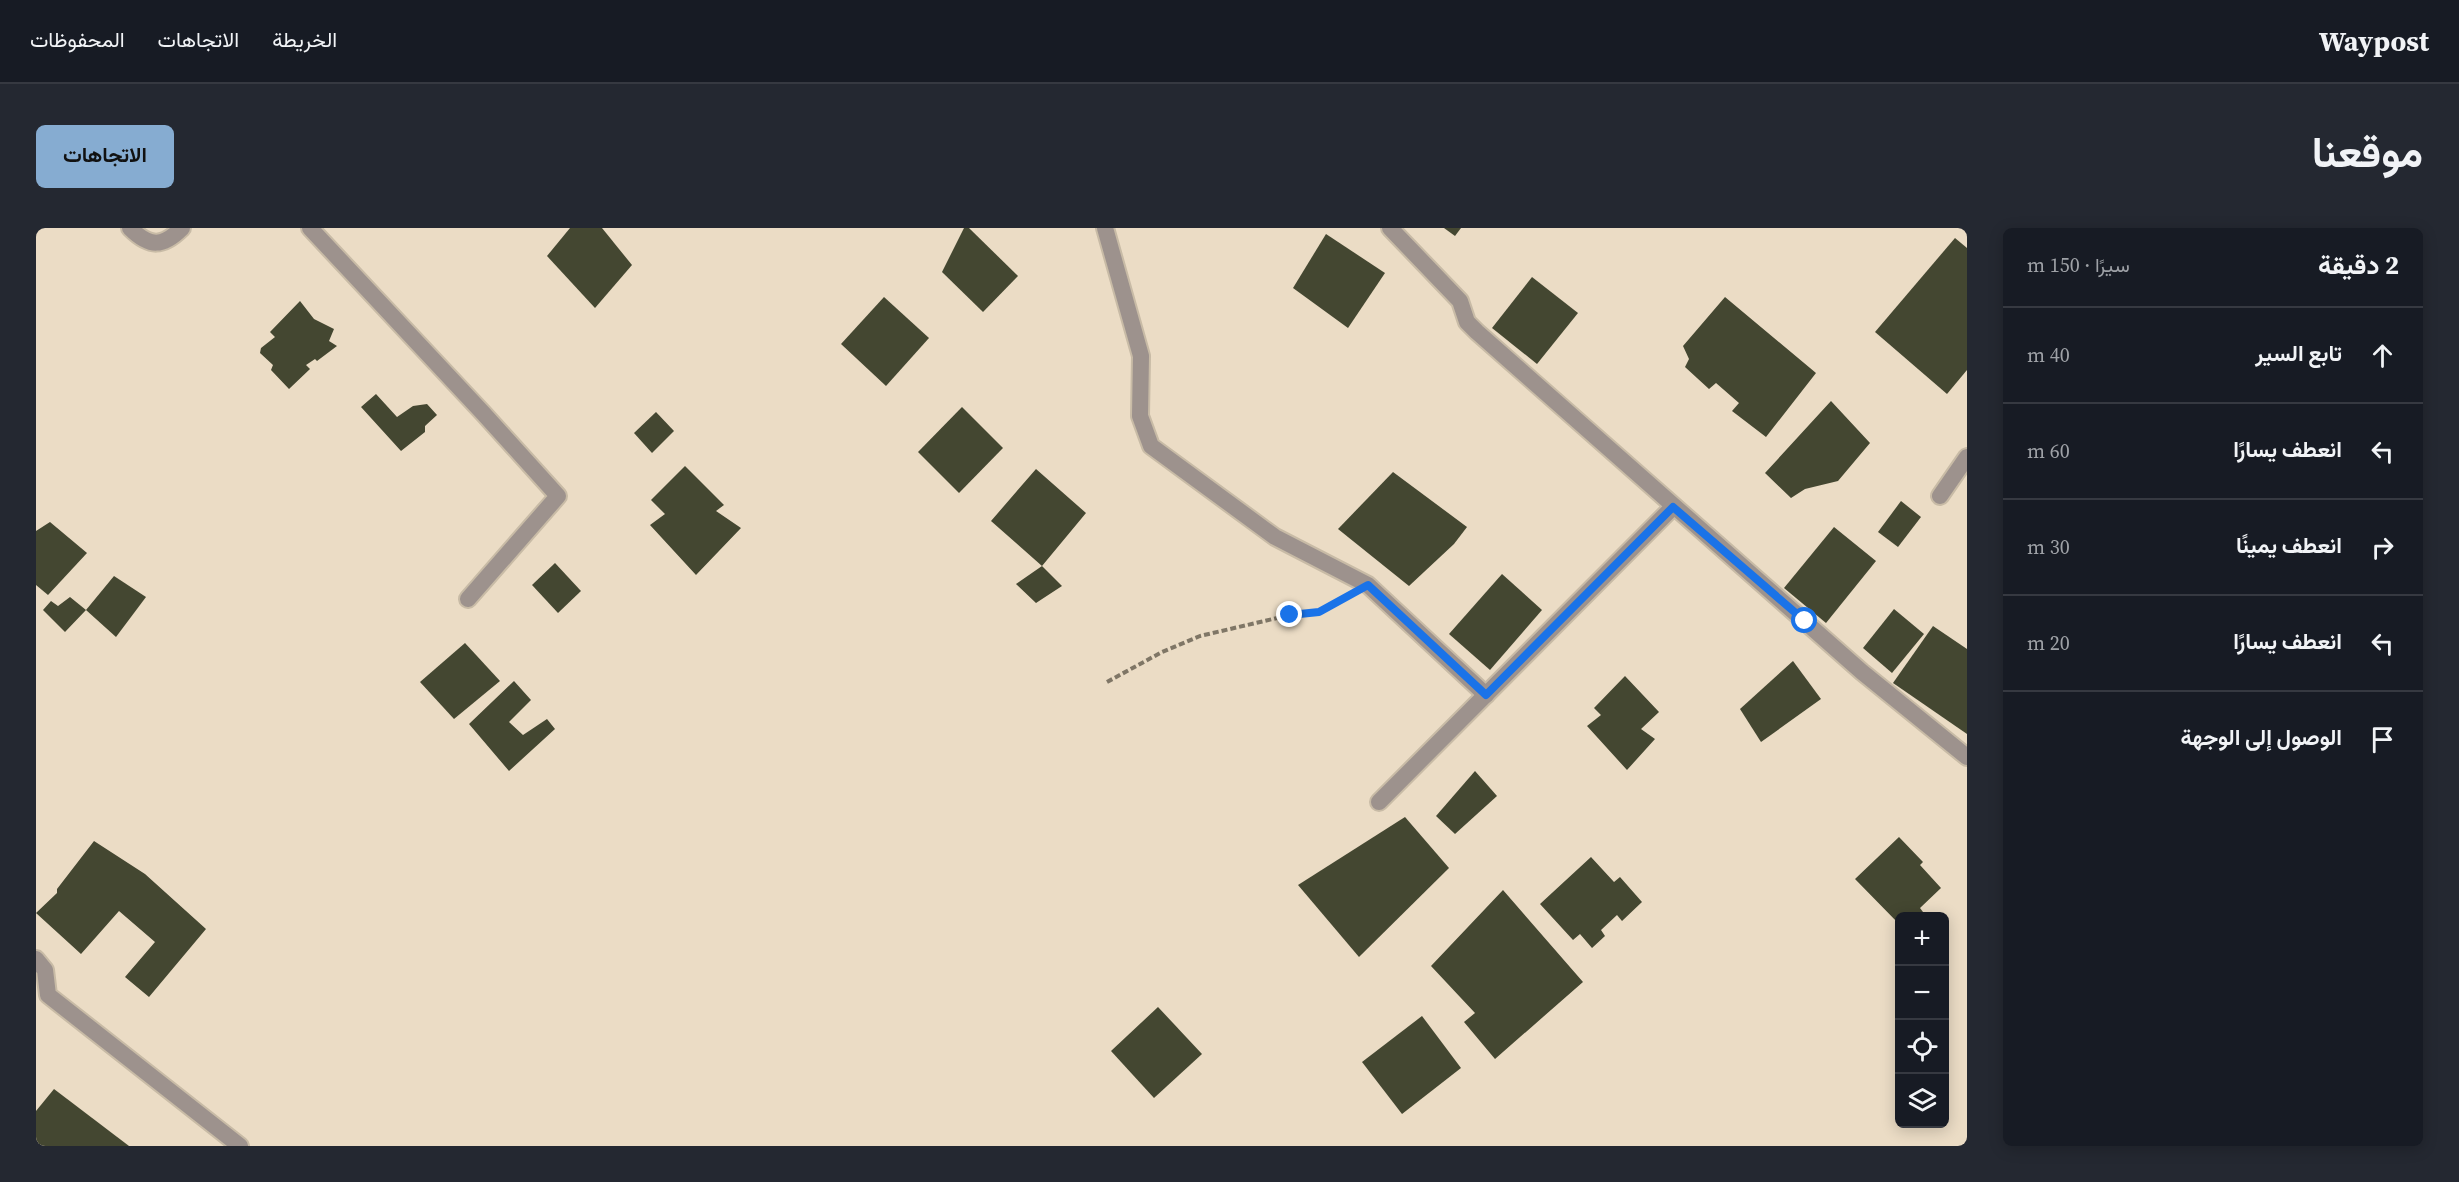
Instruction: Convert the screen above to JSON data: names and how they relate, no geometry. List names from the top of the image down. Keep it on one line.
{"page":{"header":"Waypost","nav":["الخريطة","الاتجاهات","المحفوظات"],"title":"موقعنا","buttons":"الاتجاهات","heading":["2 دقيقة","سيرًا · 150 m"],"list":[["تابع السير","40 m"],["انعطف يسارًا","60 m"],["انعطف يمينًا","30 m"],["انعطف يسارًا","20 m"],"الوصول إلى الوجهة"],"map_buttons":["+","−"]}}
